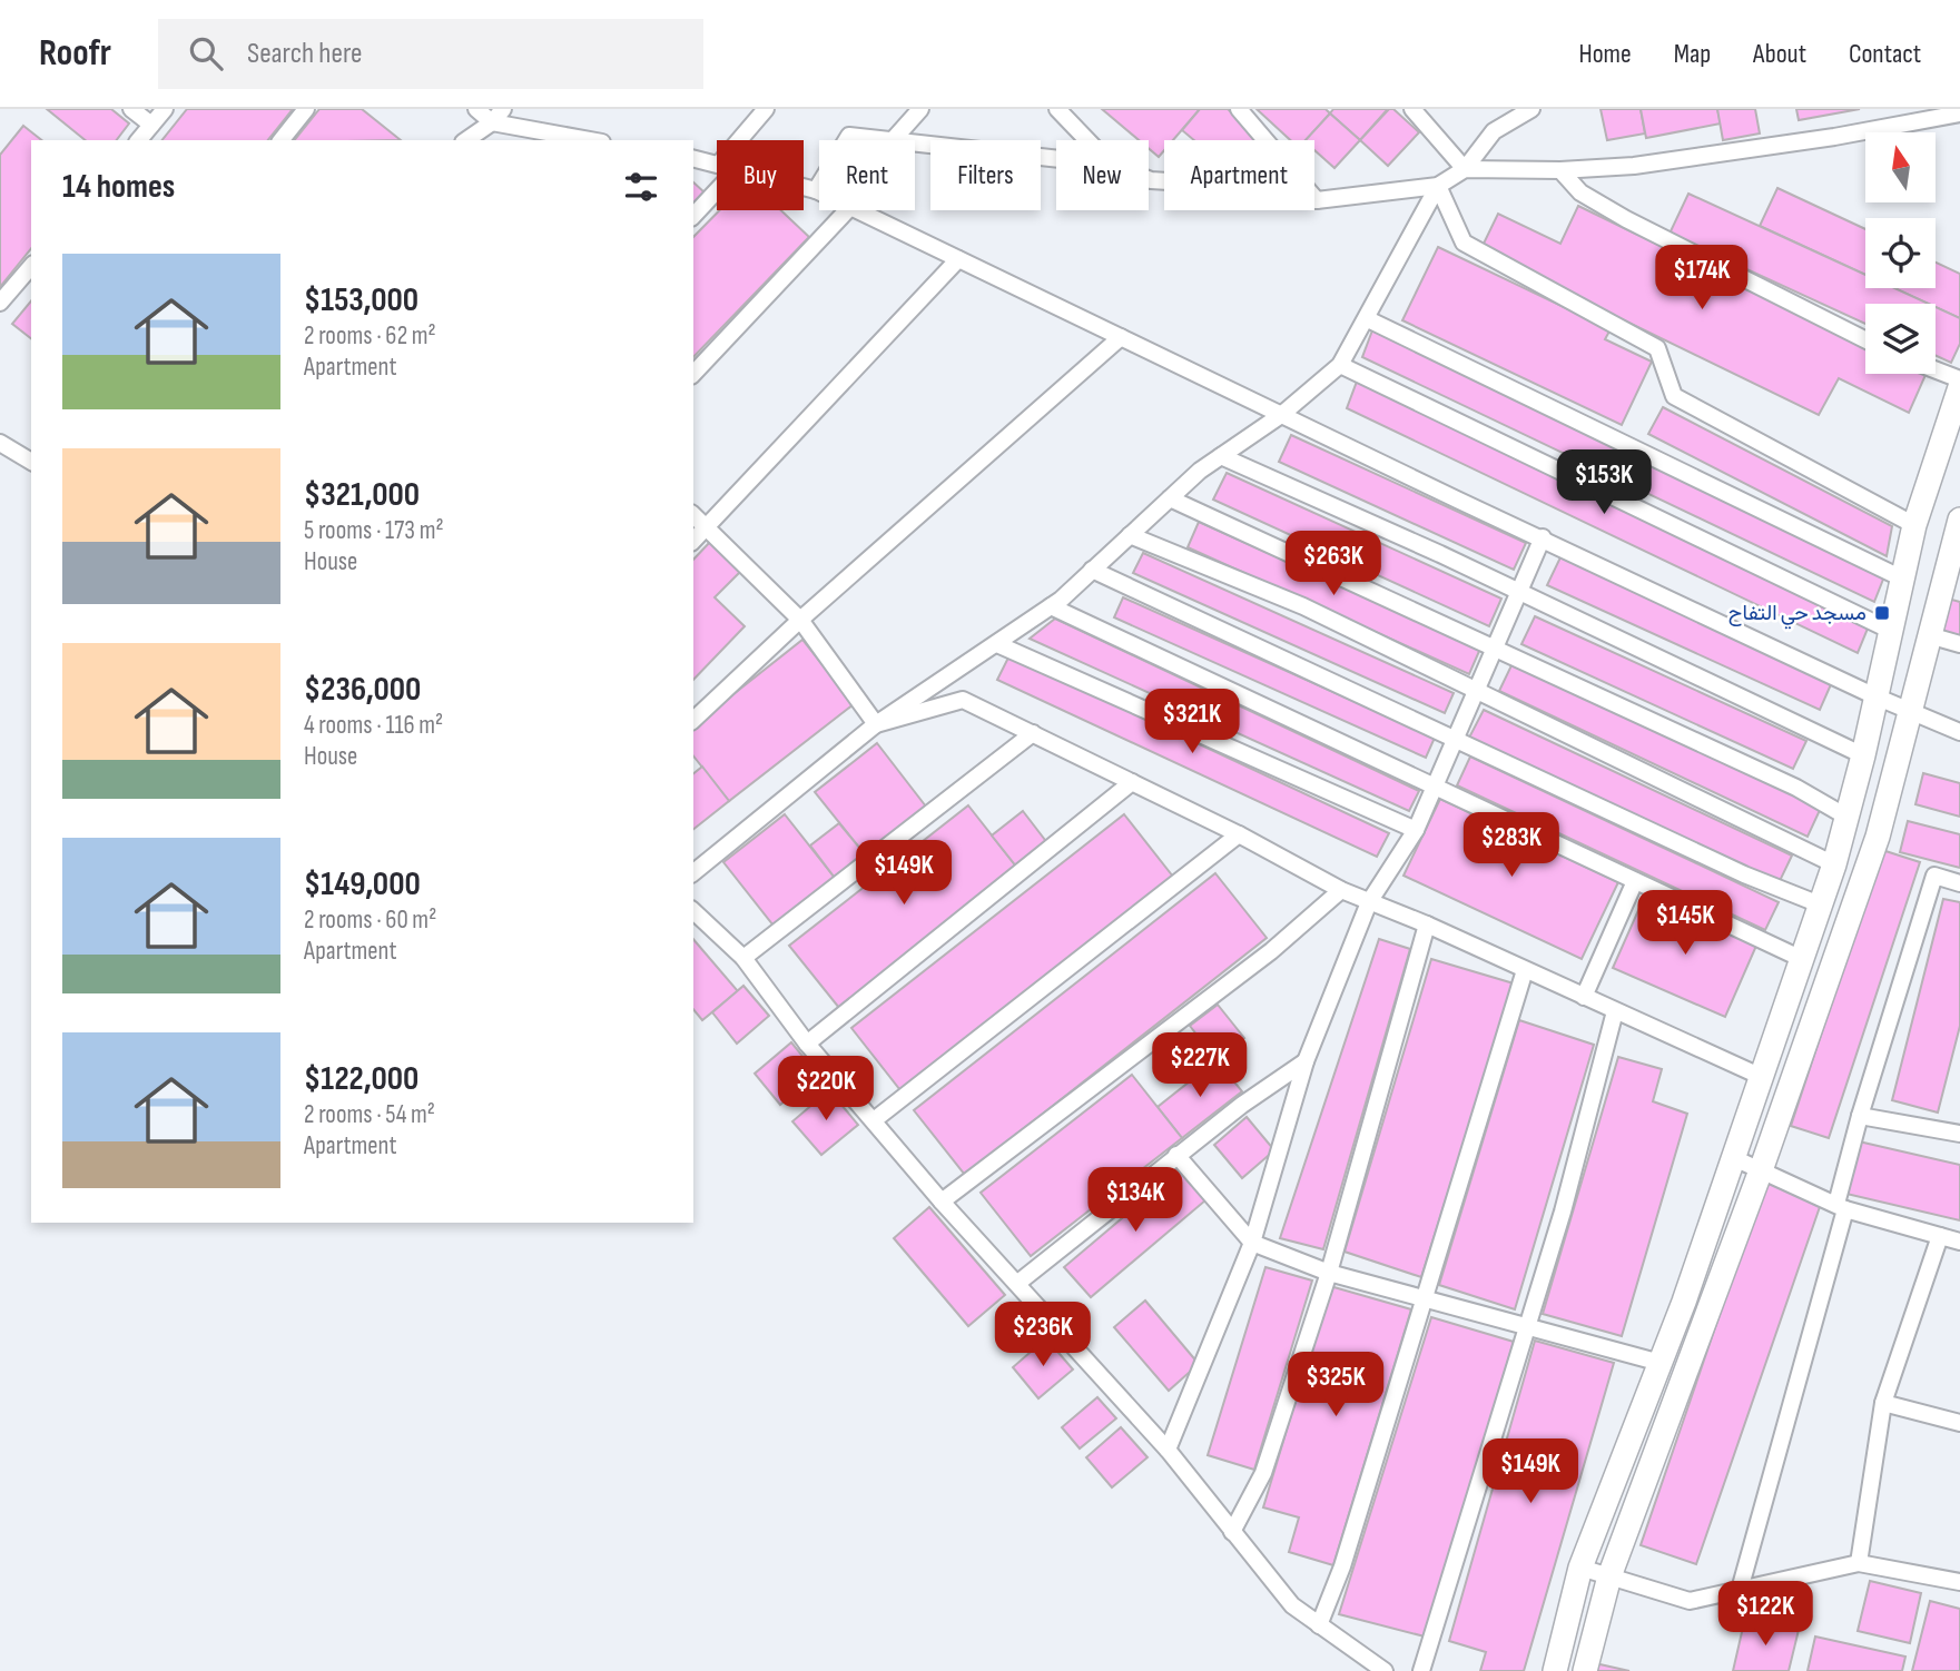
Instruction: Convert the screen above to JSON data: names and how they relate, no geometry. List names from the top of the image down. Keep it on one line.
{"places":{"transit":["مسجد حي التفاح"]},"north":"top","page":{"header":"Roofr","search":"Search here","nav":["Home","Map","About","Contact"],"chip":["Buy","Rent","Filters","New","Apartment"],"heading":"14 homes","list":[{"name":"$153,000","note":"2 rooms · 62 m² · Apartment"},{"name":"$321,000","note":"5 rooms · 173 m² · House"},{"name":"$236,000","note":"4 rooms · 116 m² · House"},{"name":"$149,000","note":"2 rooms · 60 m² · Apartment"},{"name":"$122,000","note":"2 rooms · 54 m² · Apartment"}],"price":["$174K","$153K","$263K","$321K","$283K","$149K","$145K","$227K","$220K","$134K","$236K","$325K","$149K","$122K"]}}
